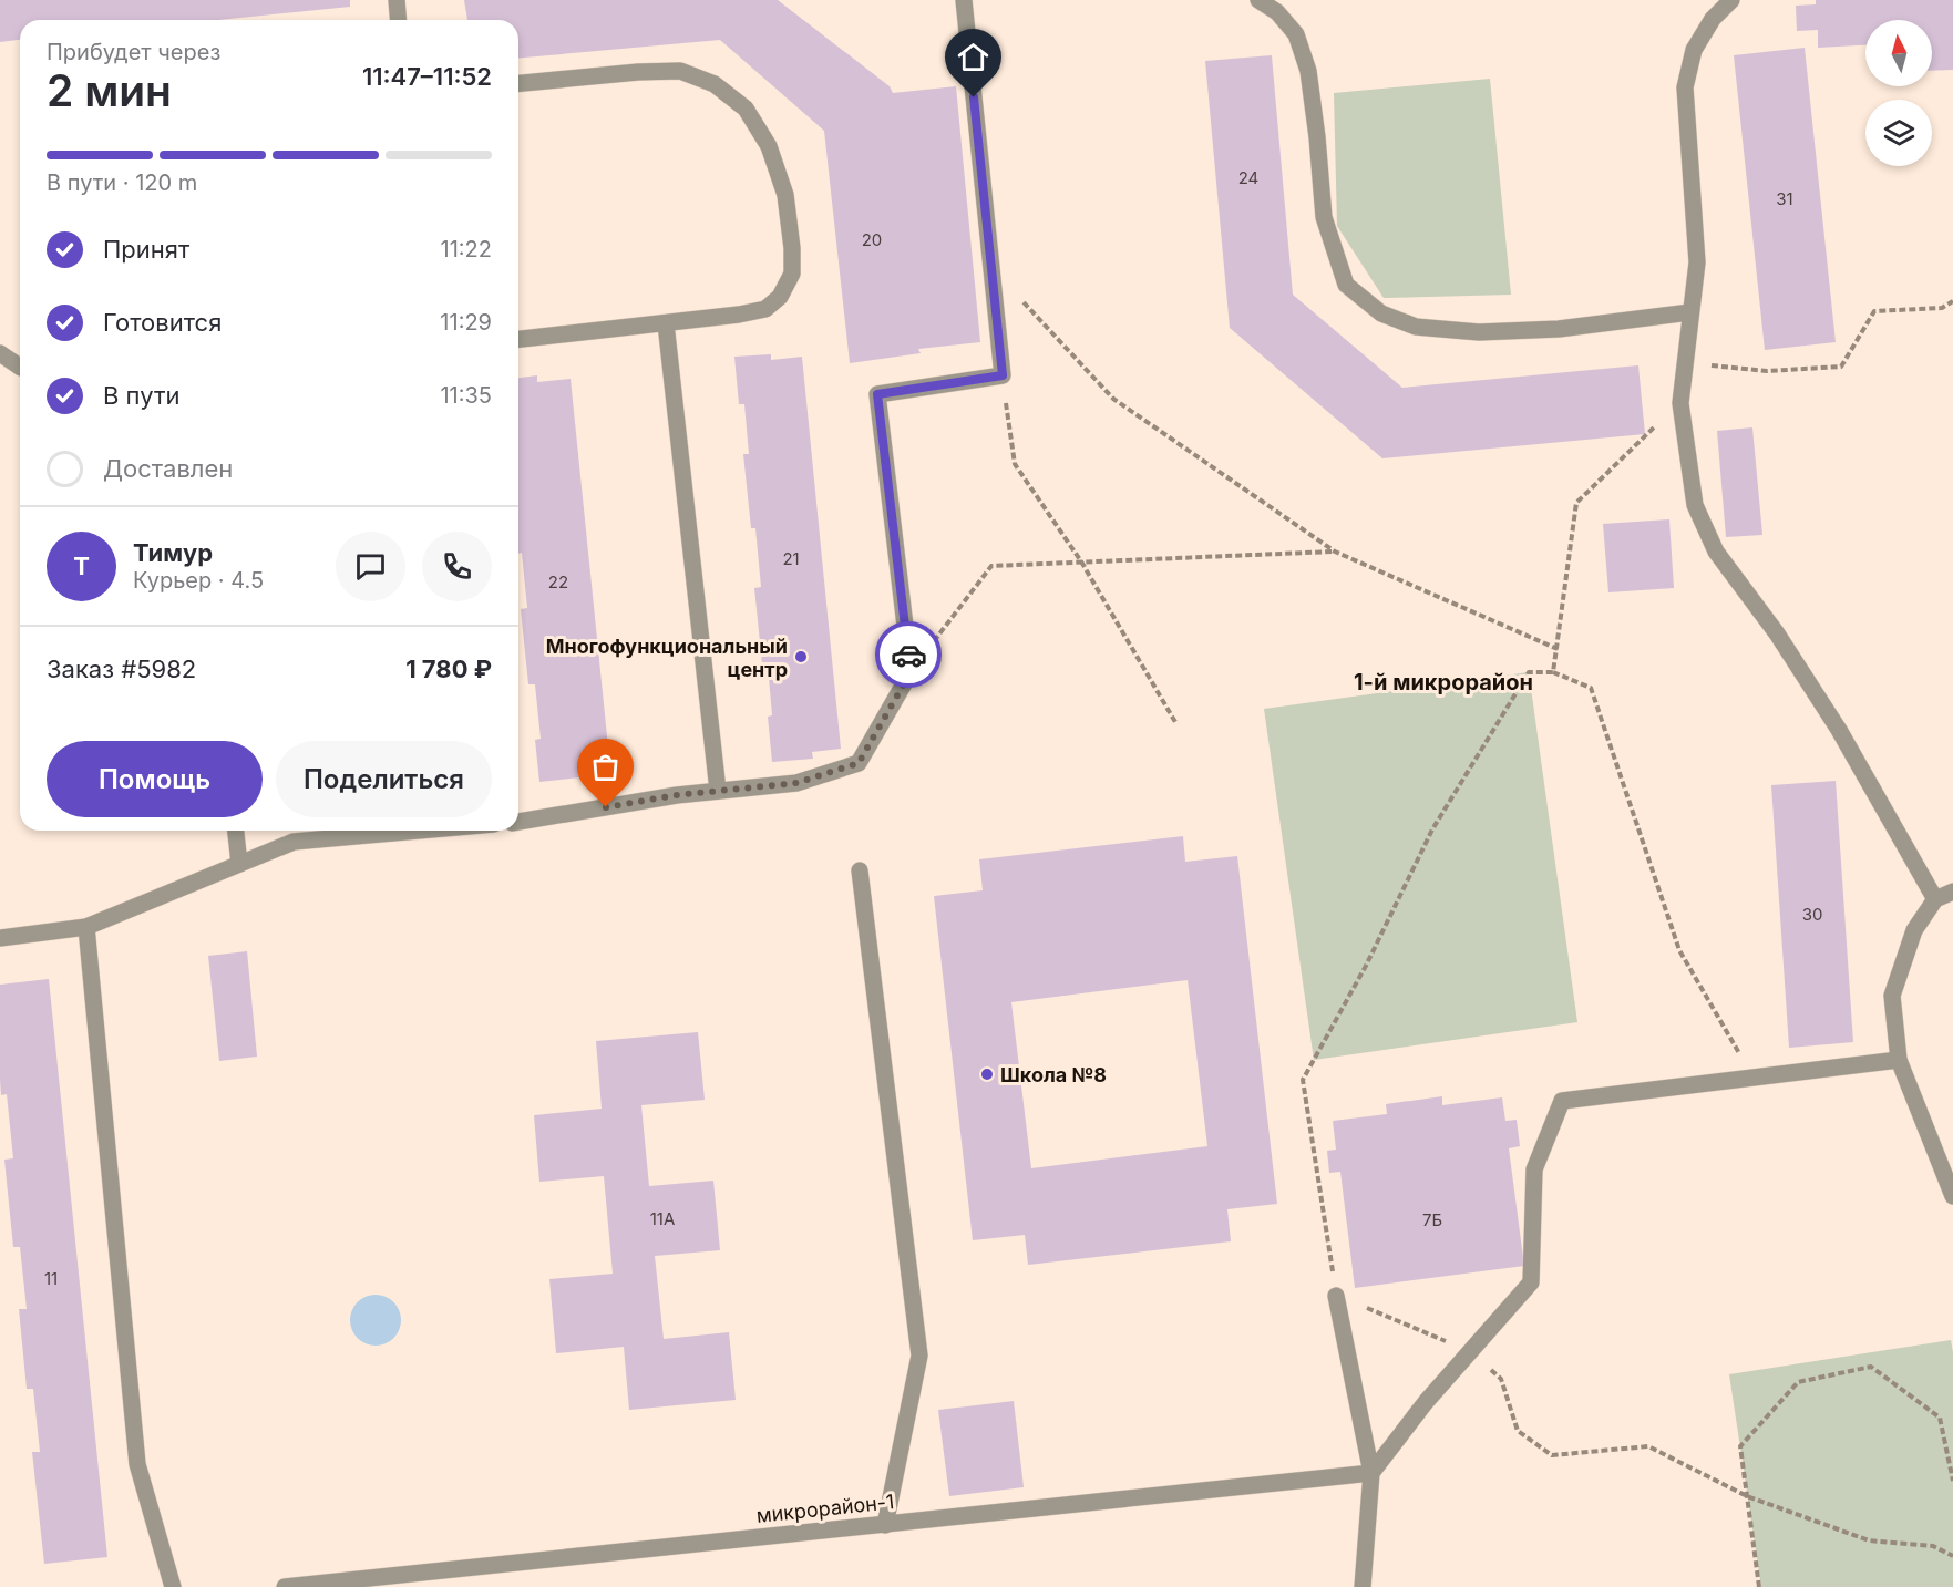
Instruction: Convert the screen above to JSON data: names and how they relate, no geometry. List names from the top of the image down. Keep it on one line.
{"streets":{"lane":["микрорайон-1"]},"districts":["1-й микрорайон"],"places":["Многофункциональный центр","Школа №8"],"house_numbers":["24","31","20","21","22","30","11А","7Б","11"],"north":"top","page":{"heading":["2 мин","Прибудет через","11:47–11:52"],"panel":["Тимур","Курьер · 4.5","Заказ #5982","1 780 ₽"],"bar":"В пути · 120 m","list":[["Принят","11:22"],["Готовится","11:29"],["В пути","11:35"],"Доставлен"],"round":"Т","buttons":["Помощь","Поделиться"]}}
